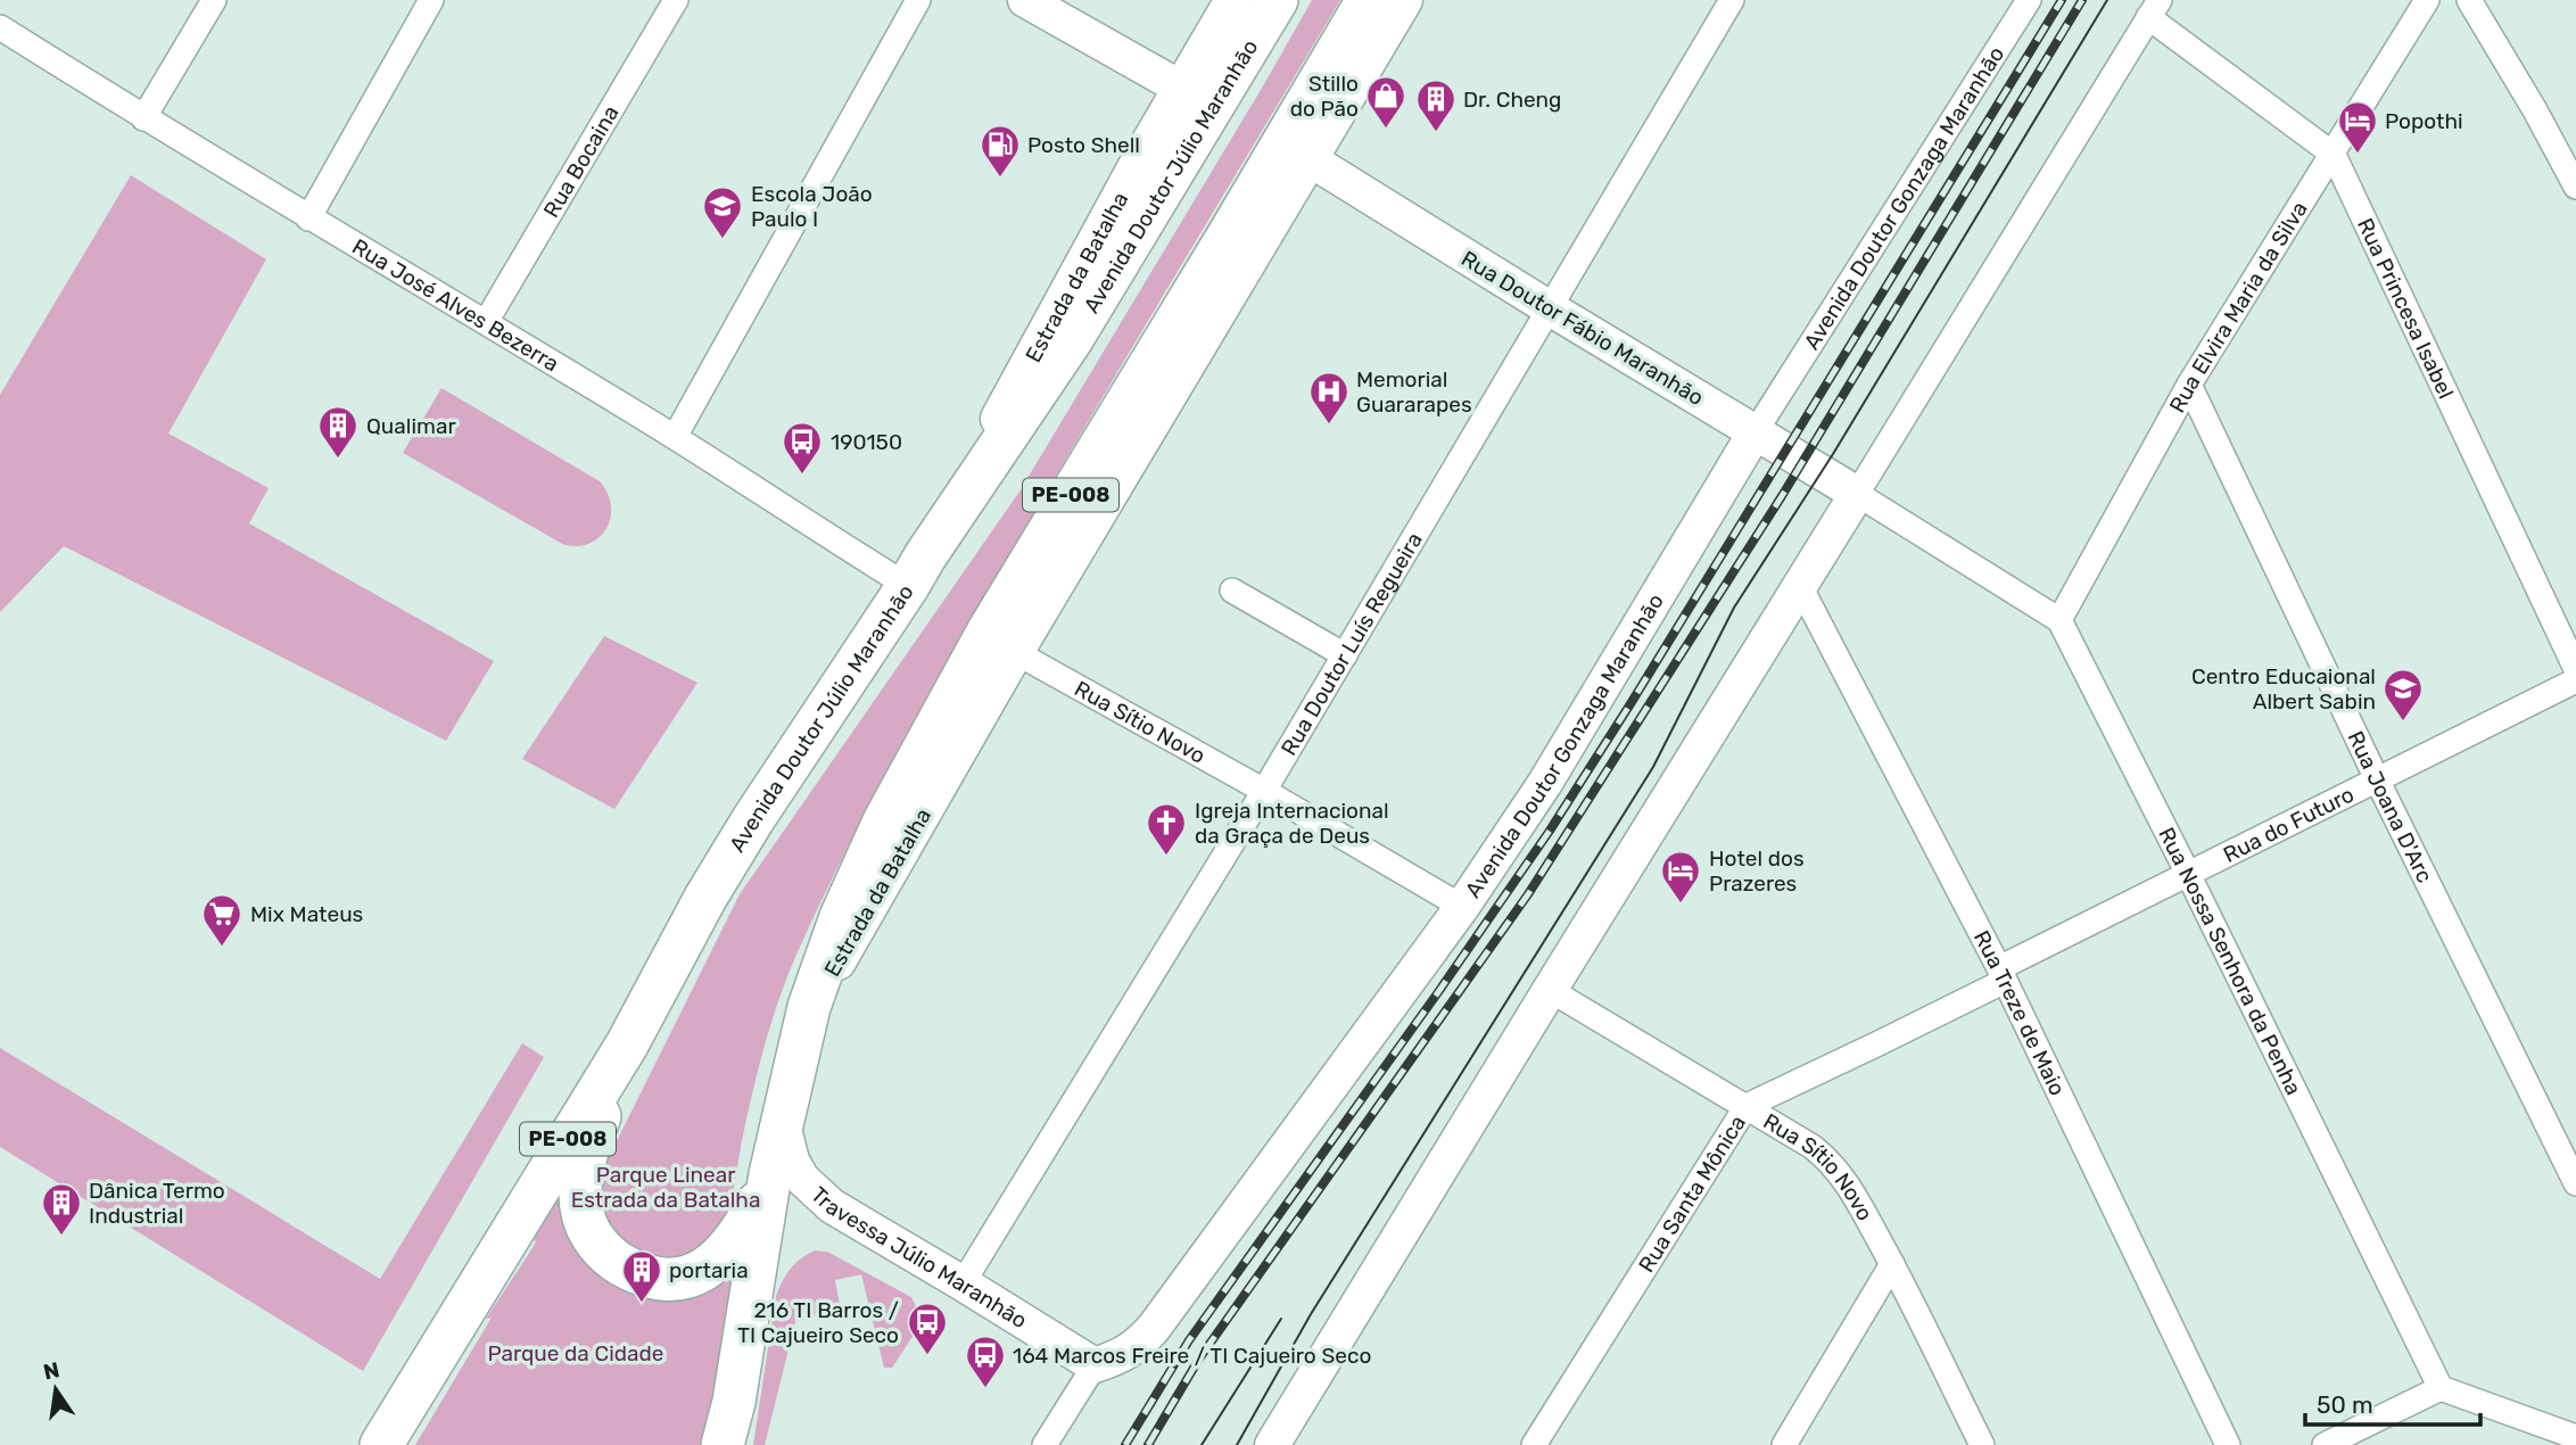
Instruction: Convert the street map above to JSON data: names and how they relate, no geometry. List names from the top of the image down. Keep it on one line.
{"streets":{"highway":["Avenida Doutor Júlio Maranhão","PE-008"],"main road":["Estrada da Batalha"],"street":["Rua Bocaina","Avenida Doutor Gonzaga Maranhão","Rua José Alves Bezerra","Rua Elvira Maria da Silva","Rua Princesa Isabel","Rua Doutor Fábio Maranhão","Rua Doutor Luís Regueira","Rua Sítio Novo","Rua Joana D'Arc","Rua do Futuro","Rua Nossa Senhora da Penha","Rua Treze de Maio","Rua Santa Mônica","Travessa Júlio Maranhão"]},"crossings":[["Rua Bocaina","Rua José Alves Bezerra"],["Avenida Doutor Júlio Maranhão","Estrada da Batalha"],["Avenida Doutor Júlio Maranhão","Rua José Alves Bezerra"],["Avenida Doutor Gonzaga Maranhão","Rua Doutor Fábio Maranhão"],["Avenida Doutor Gonzaga Maranhão","Rua Sítio Novo"],["Avenida Doutor Gonzaga Maranhão","Travessa Júlio Maranhão"],["Estrada da Batalha","Rua José Alves Bezerra"],["Estrada da Batalha","PE-008"],["Estrada da Batalha","Rua Sítio Novo"],["Rua Elvira Maria da Silva","Rua Princesa Isabel"],["Rua Elvira Maria da Silva","Rua Joana D'Arc"],["Rua Elvira Maria da Silva","Rua Nossa Senhora da Penha"],["Rua Doutor Fábio Maranhão","Rua Doutor Luís Regueira"],["PE-008","Travessa Júlio Maranhão"],["Rua Doutor Luís Regueira","Rua Sítio Novo"],["Rua Doutor Luís Regueira","Travessa Júlio Maranhão"],["Rua Sítio Novo","Rua Santa Mônica"],["Rua Joana D'Arc","Rua do Futuro"],["Rua do Futuro","Rua Nossa Senhora da Penha"],["Rua do Futuro","Rua Treze de Maio"],["Rua do Futuro","Rua Santa Mônica"],["Rua Treze de Maio","Rua Santa Mônica"]],"parks":["Parque Linear Estrada da Batalha","Parque da Cidade"],"places":{"shop":["Stillo do Pão"],"building":["Dr. Cheng","Qualimar","Dânica Termo Industrial","portaria"],"hotel":["Popothi","Hotel dos Prazeres"],"fuel station":["Posto Shell"],"school or university":["Escola João Paulo I","Centro Educaional Albert Sabin"],"hospital":["Memorial Guararapes"],"bus stop":["190150","216 TI Barros / TI Cajueiro Seco","164 Marcos Freire / TI Cajueiro Seco"],"church":["Igreja Internacional da Graça de Deus"],"supermarket":["Mix Mateus"]},"scale_bar":"50 m","north":"top"}
